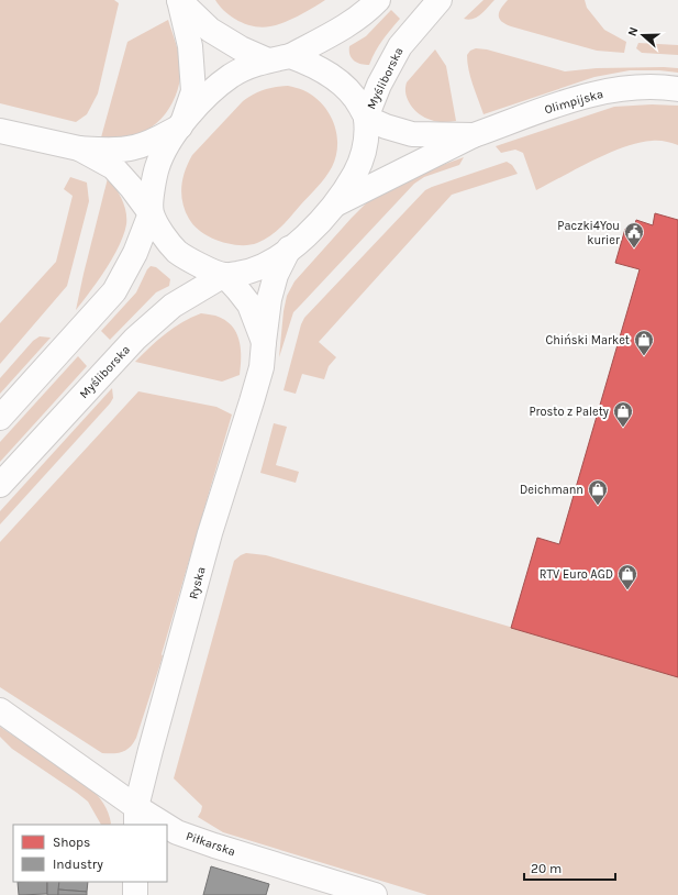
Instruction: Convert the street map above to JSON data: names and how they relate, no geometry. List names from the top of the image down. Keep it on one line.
{"streets":{"street":["Myśliborska","Olimpijska","Ryska","Piłkarska"]},"crossings":[["Myśliborska","Olimpijska"],["Myśliborska","Ryska"],["Ryska","Piłkarska"]],"places":{"public building":["Paczki4You kurier"],"shop":["Chiński Market","Prosto z Palety","Deichmann","RTV Euro AGD"]},"legend":["Shops","Industry"],"scale_bar":"20 m","north":"left"}
